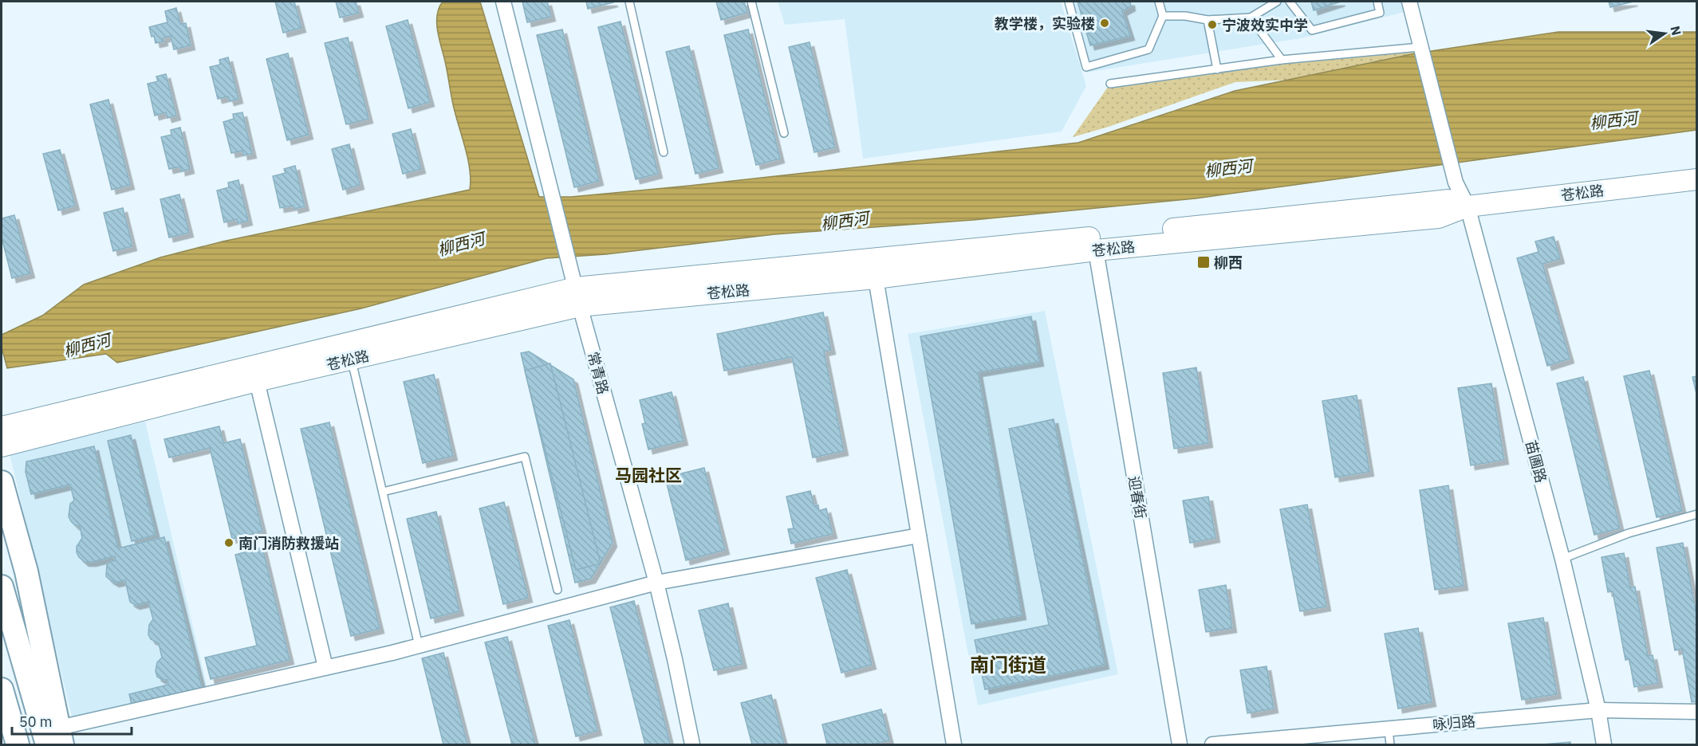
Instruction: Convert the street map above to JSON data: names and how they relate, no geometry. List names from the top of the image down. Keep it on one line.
{"streets":{"main road":["苍松路"],"street":["常青路","苗圃路","迎春街","咏归路"]},"crossings":[["苍松路","常青路"],["苍松路","苗圃路"],["苍松路","迎春街"],["苗圃路","咏归路"]],"districts":["马园社区","南门街道"],"water":["柳西河"],"places":{"other":["教学楼，实验楼","宁波效实中学","南门消防救援站"],"transit":["柳西"]},"scale_bar":"50 m","north":"right"}
